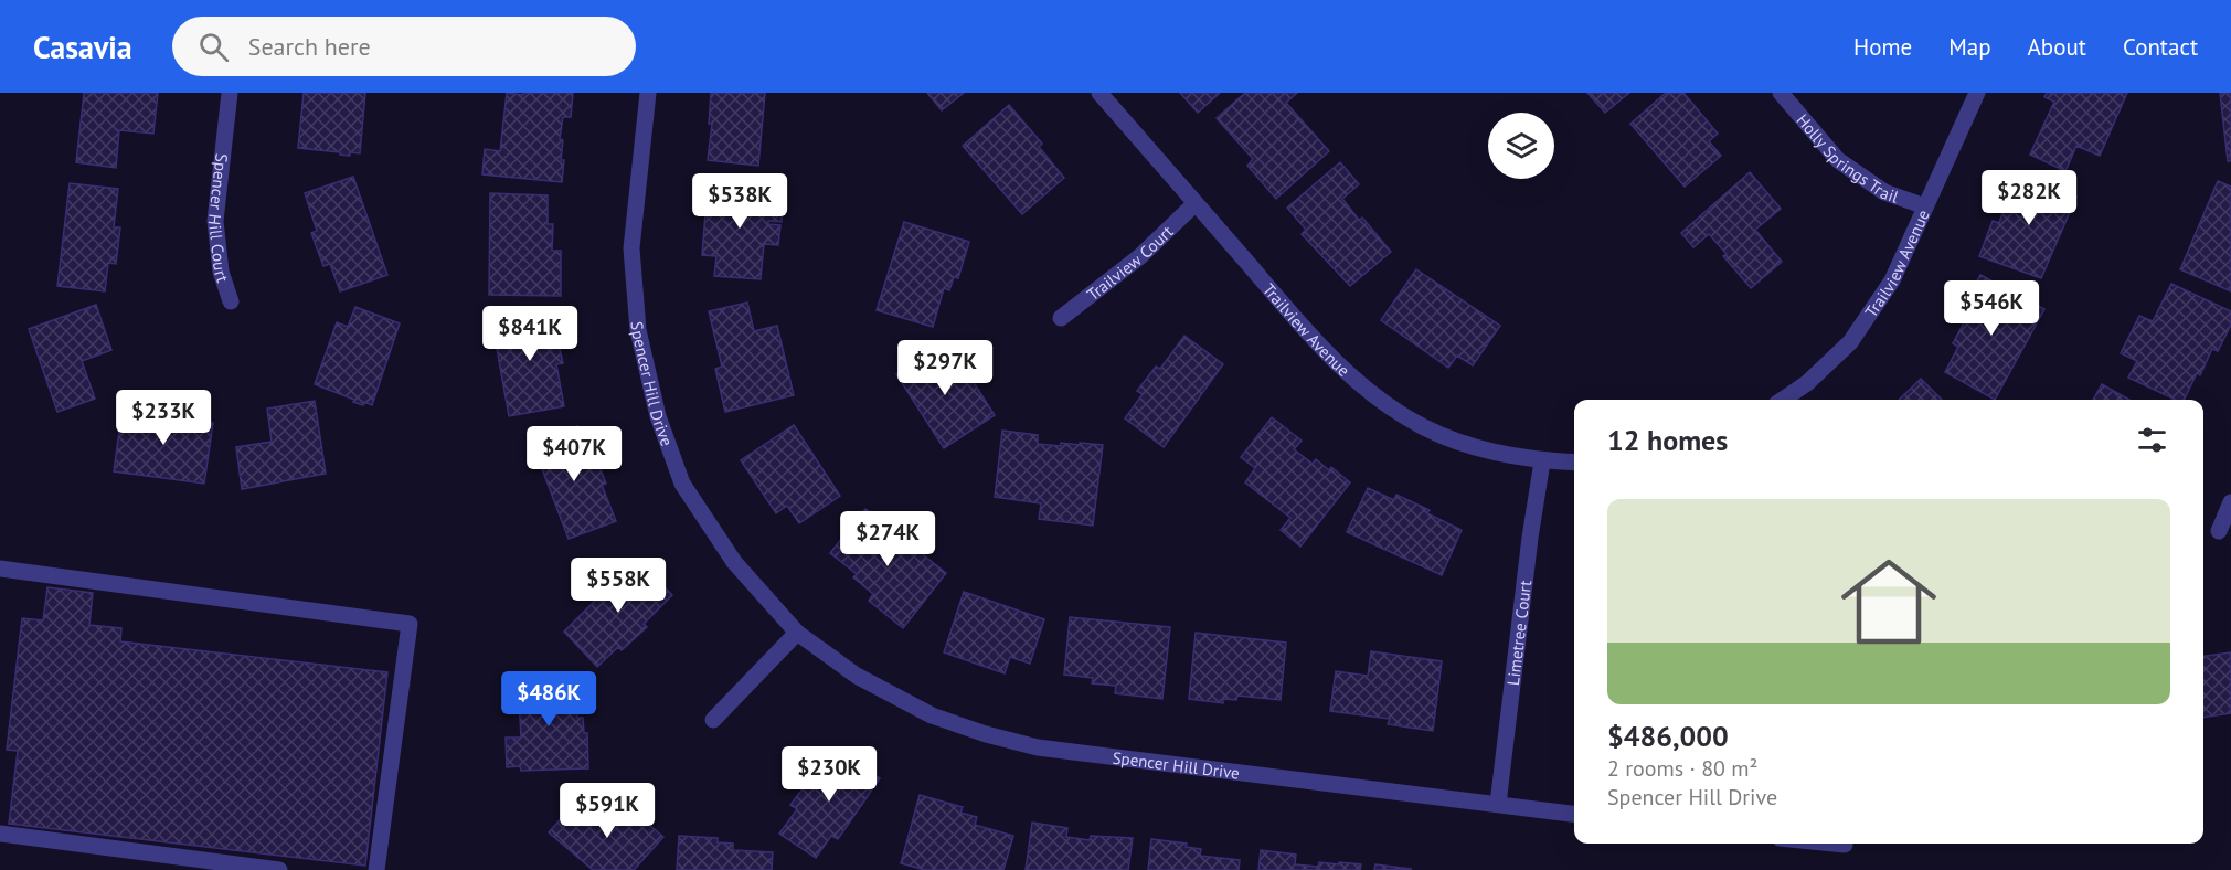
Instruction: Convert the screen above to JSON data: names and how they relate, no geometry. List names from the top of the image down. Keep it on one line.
{"streets":{"street":["Holly Springs Trail","Spencer Hill Court","Trailview Court","Trailview Avenue","Spencer Hill Drive","Limetree Court"]},"crossings":[["Holly Springs Trail","Trailview Avenue"],["Trailview Court","Trailview Avenue"],["Trailview Avenue","Limetree Court"],["Spencer Hill Drive","Limetree Court"]],"page":{"header":"Casavia","search":"Search here","nav":["Home","Map","About","Contact"],"price":["$282K","$538K","$546K","$841K","$297K","$233K","$407K","$274K","$558K","$486K","$230K","$591K"],"heading":"12 homes","list":[{"name":"$486,000","note":"2 rooms · 80 m² · Spencer Hill Drive"}]}}
